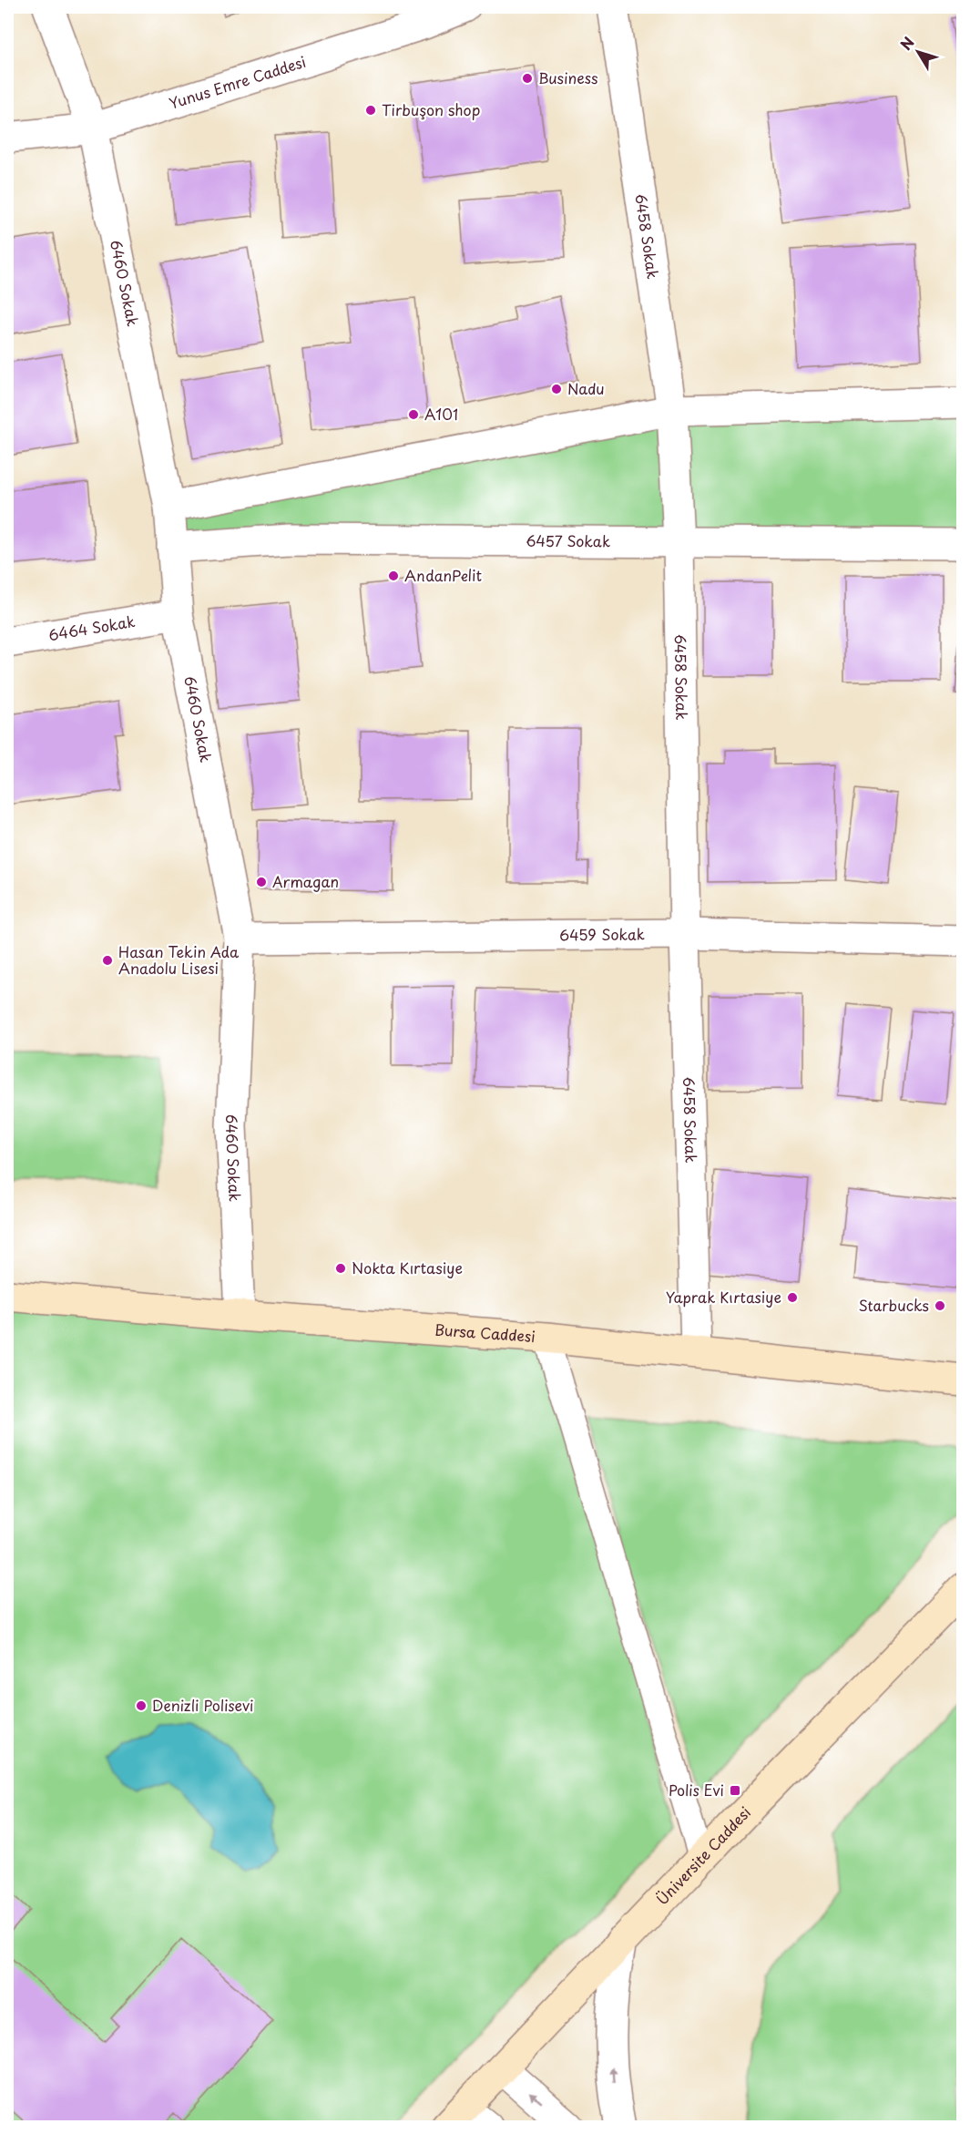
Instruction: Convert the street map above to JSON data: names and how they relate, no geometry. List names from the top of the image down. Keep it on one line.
{"streets":{"main road":["Bursa Caddesi","Üniversite Caddesi"],"street":["Yunus Emre Caddesi","6458 Sokak","6460 Sokak","6457 Sokak","6464 Sokak","6459 Sokak"]},"crossings":[["Yunus Emre Caddesi","6460 Sokak"],["6458 Sokak","6457 Sokak"],["6458 Sokak","6459 Sokak"],["6458 Sokak","Bursa Caddesi"],["6460 Sokak","6457 Sokak"],["6460 Sokak","6464 Sokak"],["6460 Sokak","6459 Sokak"],["6460 Sokak","Bursa Caddesi"]],"places":{"other":["Business","Tirbuşon shop","Nadu","A101","AndanPelit","Armagan","Hasan Tekin Ada Anadolu Lisesi","Nokta Kırtasiye","Yaprak Kırtasiye","Starbucks","Denizli Polisevi"],"transit":["Polis Evi"]},"north":"top left"}
